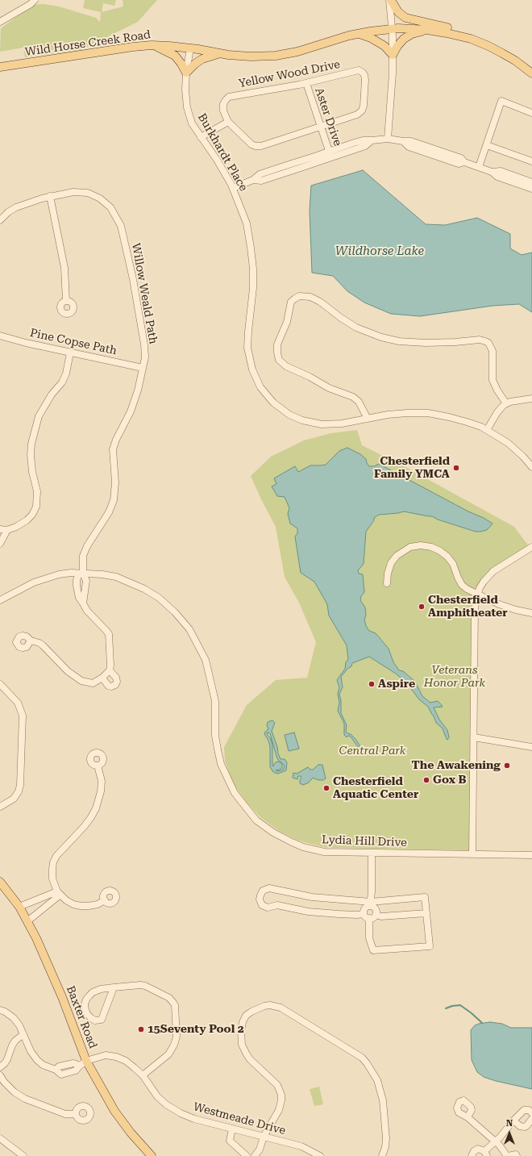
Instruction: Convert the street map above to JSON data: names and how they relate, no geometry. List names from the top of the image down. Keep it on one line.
{"streets":{"main road":["Wild Horse Creek Road","Baxter Road"],"street":["Yellow Wood Drive","Aster Drive","Burkhardt Place","Willow Weald Path","Pine Copse Path","Lydia Hill Drive","Westmeade Drive"]},"crossings":[["Wild Horse Creek Road","Burkhardt Place"],["Yellow Wood Drive","Aster Drive"],["Willow Weald Path","Pine Copse Path"],["Willow Weald Path","Lydia Hill Drive"],["Baxter Road","Westmeade Drive"]],"water":["Wildhorse Lake"],"parks":["Veterans Honor Park","Central Park"],"places":["Chesterfield Family YMCA","Chesterfield Amphitheater","Aspire","The Awakening","Gox B","Chesterfield Aquatic Center","15Seventy Pool 2"],"north":"top"}
